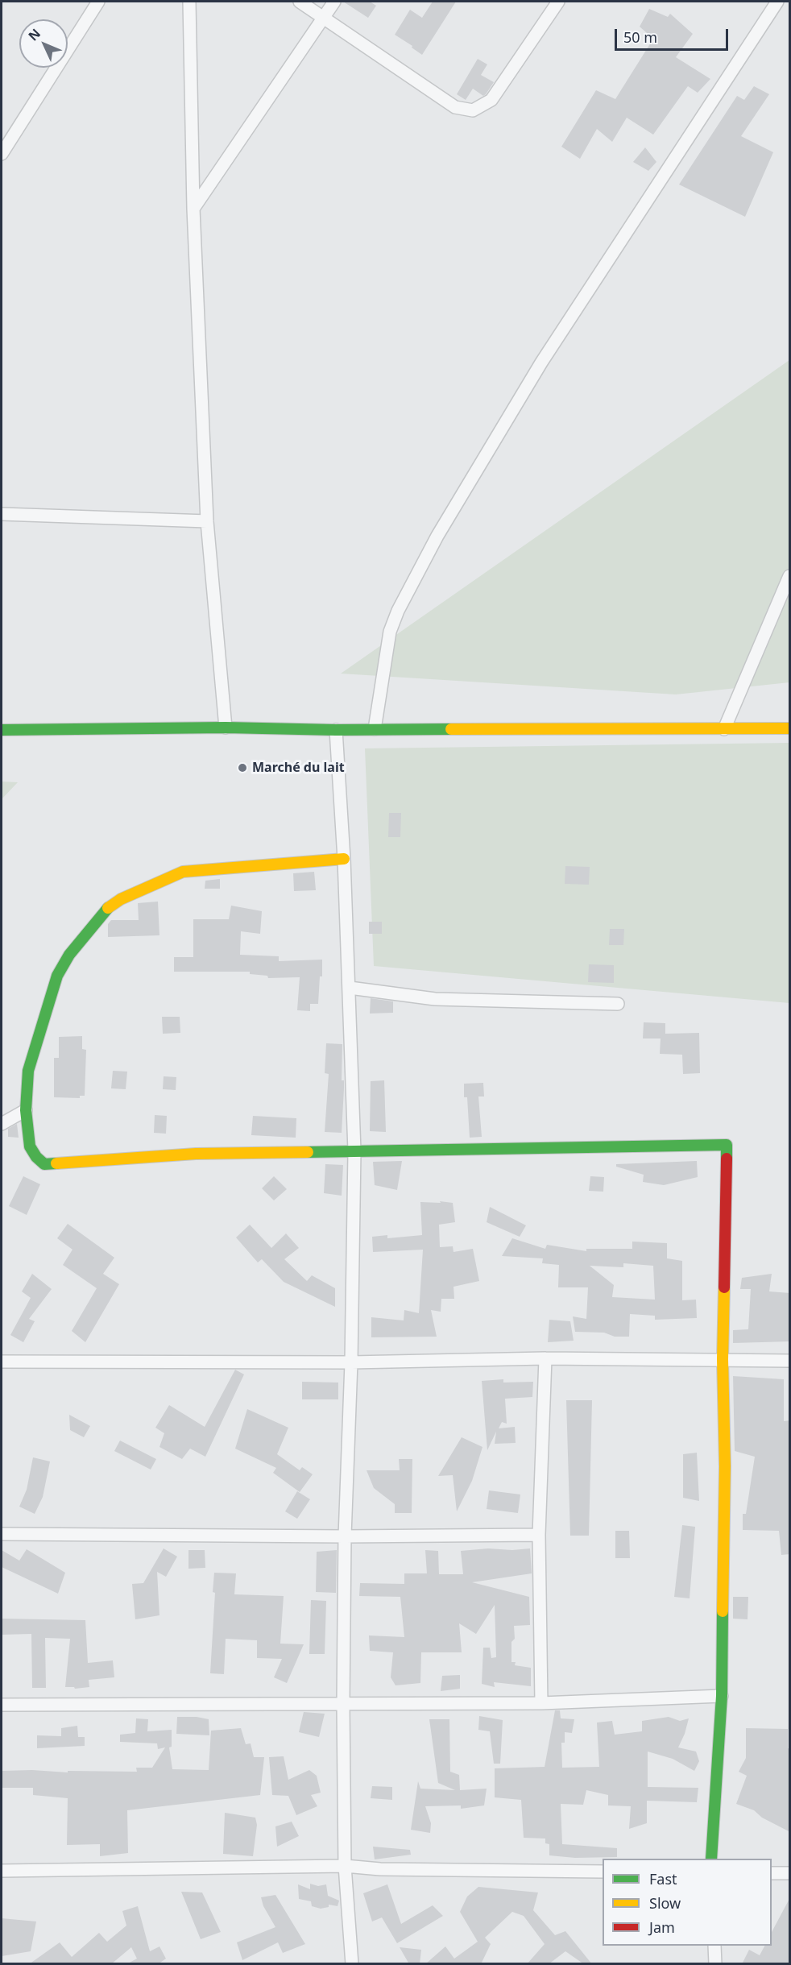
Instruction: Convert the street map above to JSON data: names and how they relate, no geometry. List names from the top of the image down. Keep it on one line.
{"places":["Marché du lait"],"legend":["Fast","Slow","Jam"],"scale_bar":"50 m","north":"top left"}
